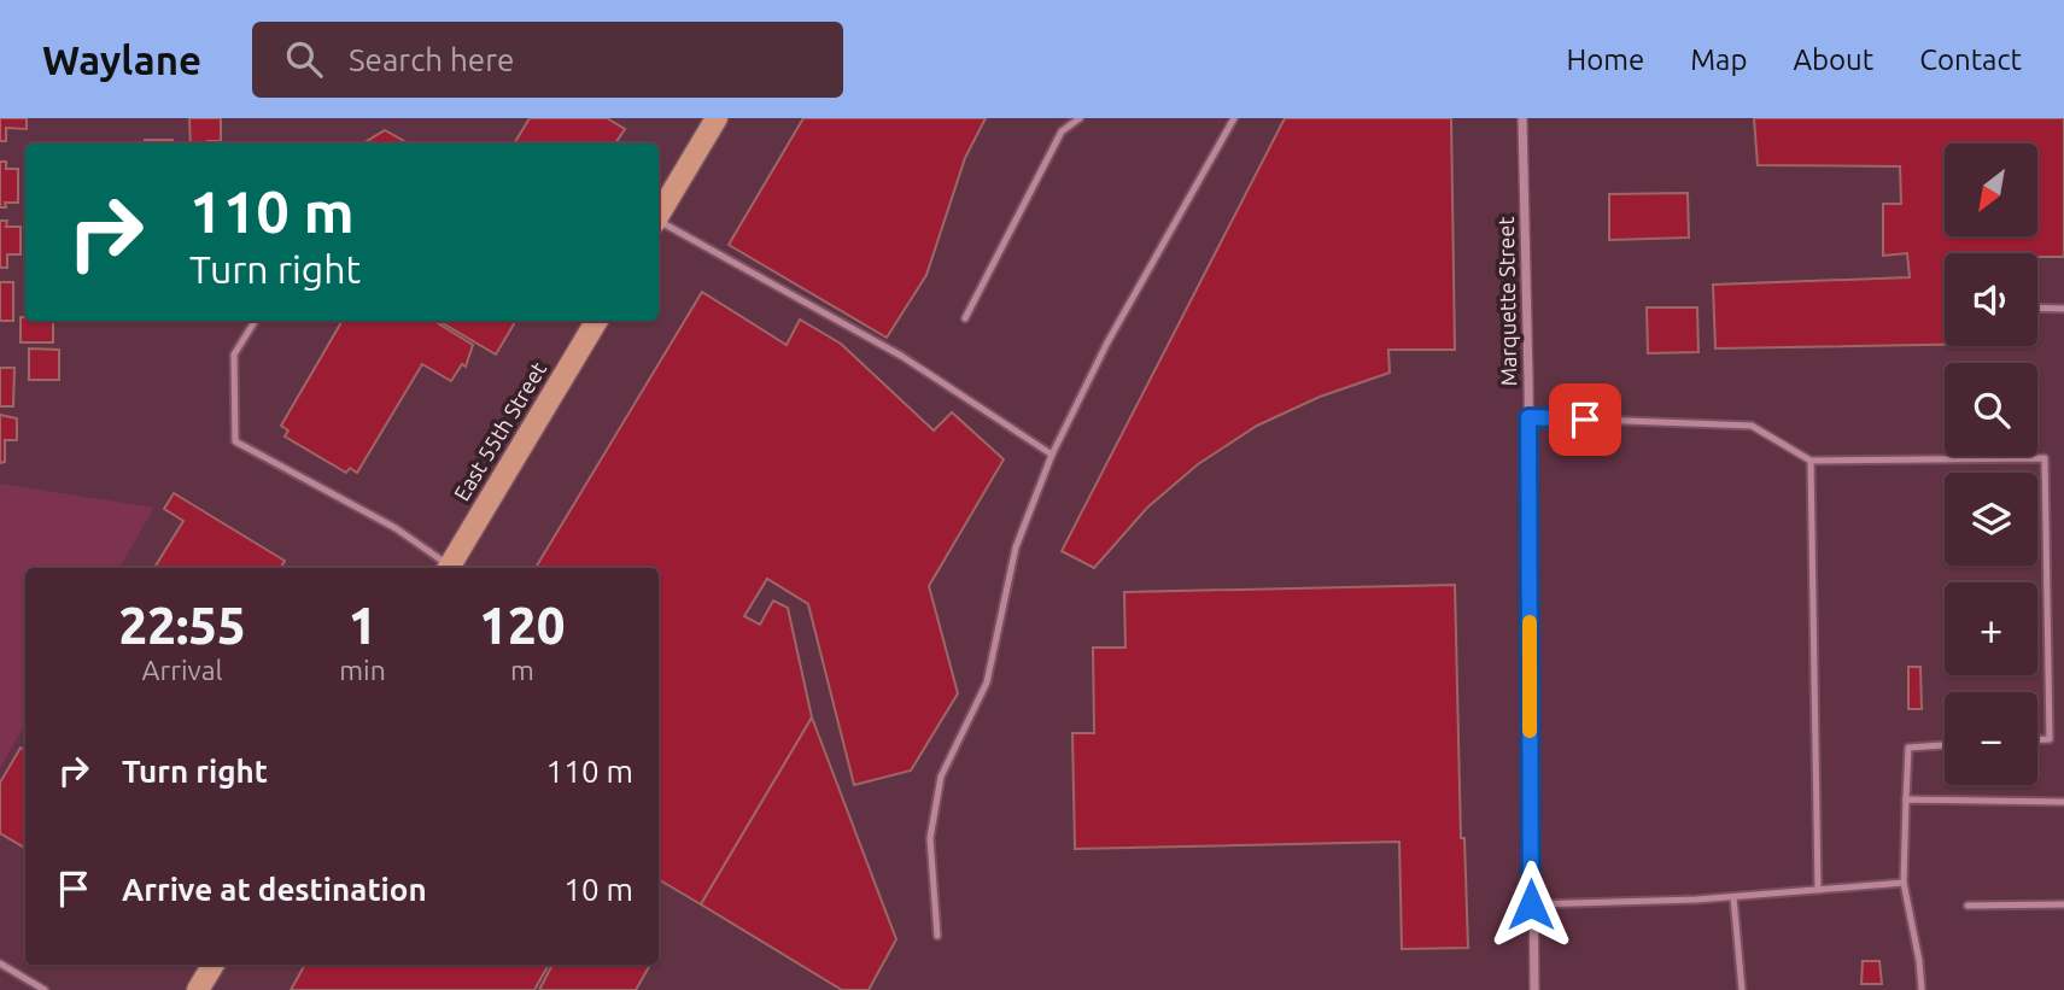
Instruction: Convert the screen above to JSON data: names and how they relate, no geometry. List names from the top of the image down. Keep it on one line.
{"streets":{"main road":["East 55th Street"],"street":["Marquette Street"]},"north":"bottom left","page":{"header":"Waylane","search":"Search here","nav":["Home","Map","About","Contact"],"map_buttons":["+","−"],"turn":["110 m","Turn right"],"eta":["22:55","Arrival","1","min","120","m"],"list":[{"name":"Turn right","value":"110 m"},{"name":"Arrive at destination","value":"10 m"}]}}
